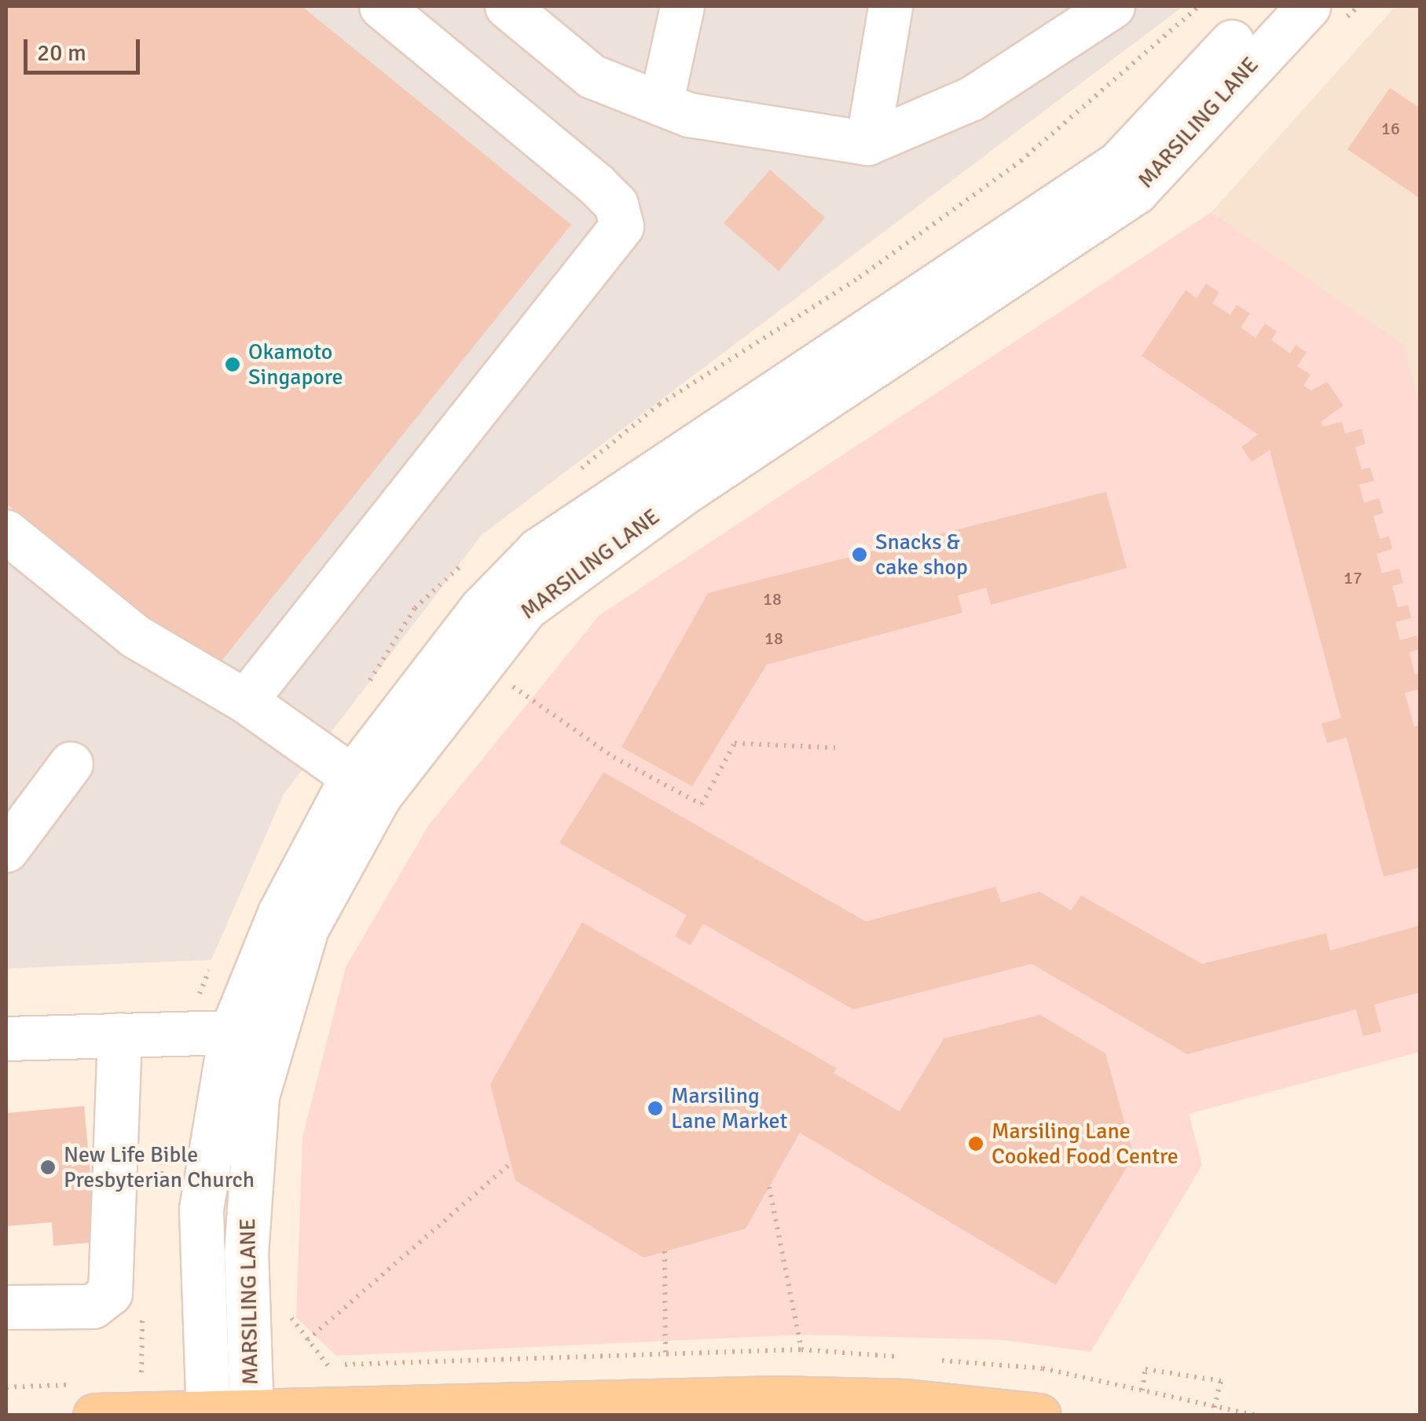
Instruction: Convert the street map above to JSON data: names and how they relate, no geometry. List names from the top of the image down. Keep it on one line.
{"streets":{"street":["MARSILING LANE"]},"places":["Okamoto Singapore","Snacks & cake shop","Marsiling Lane Market","Marsiling Lane Cooked Food Centre","New Life Bible Presbyterian Church"],"house_numbers":["16","17","18","18"],"scale_bar":"20 m"}
